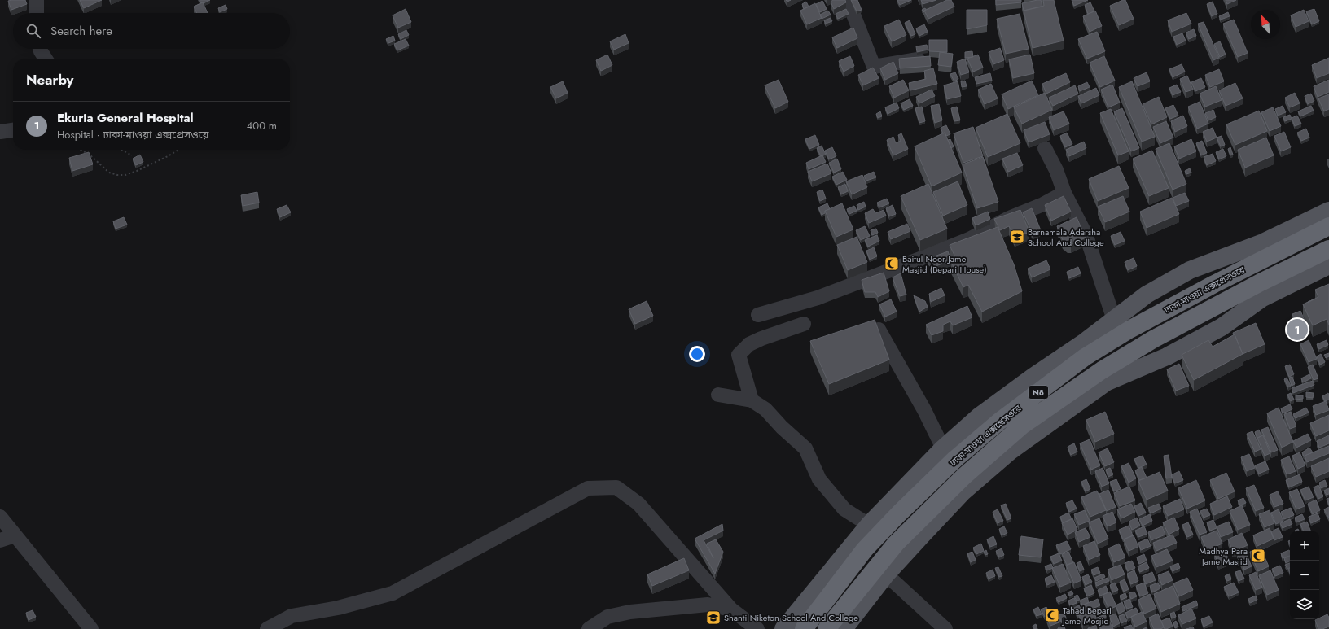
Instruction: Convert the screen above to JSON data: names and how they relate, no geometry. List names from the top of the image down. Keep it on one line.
{"streets":{"highway":["ঢাকা-মাওয়া এক্সপ্রেসওয়ে","N8"]},"places":{"school or university":["Barnamala Adarsha School And College","Shanti Niketon School And College"],"mosque":["Baitul Noor Jame Masjid (Bepari House)","Madhya Para Jame Masjid","Tahad Bepari Jame Mosjid"]},"north":"top left","page":{"search":"Search here","heading":"Nearby","list":[{"mark":"1","name":"Ekuria General Hospital","note":"Hospital · ঢাকা-মাওয়া এক্সপ্রেসওয়ে","value":"400 m"}],"pins":"1","map_buttons":["+","−"]}}
